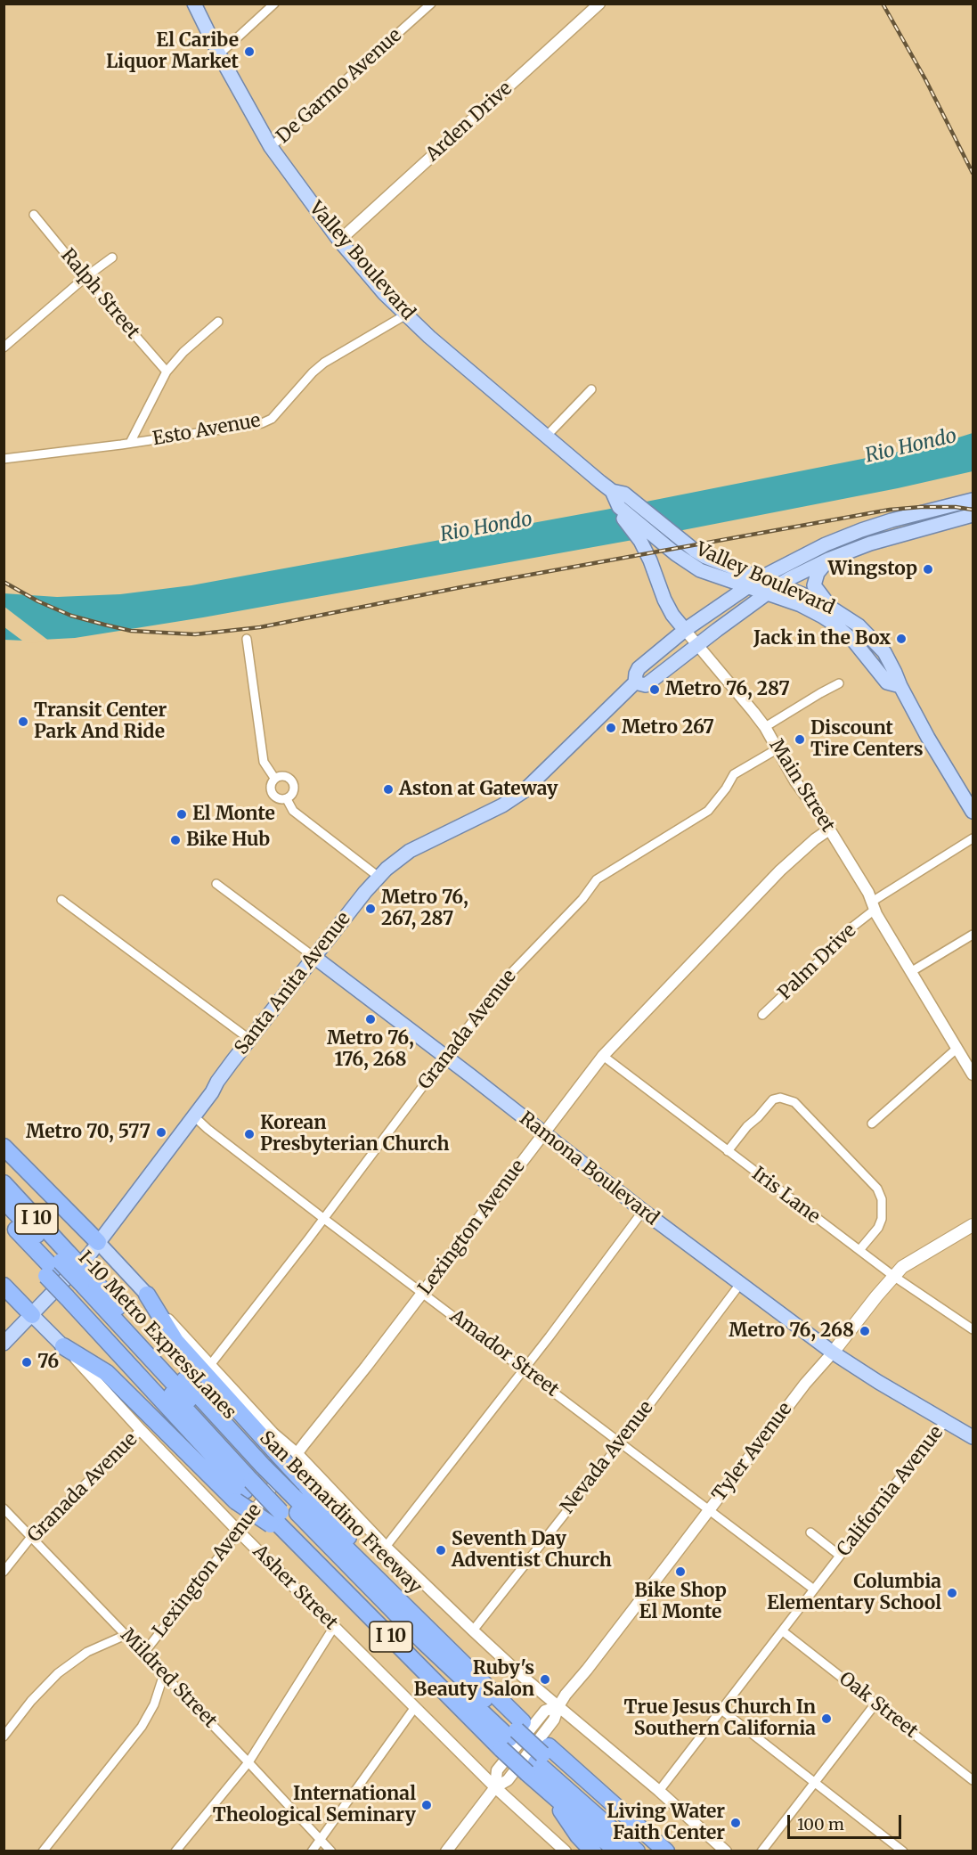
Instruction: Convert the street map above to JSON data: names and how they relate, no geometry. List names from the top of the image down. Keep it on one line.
{"streets":{"highway":["I 10","I-10 Metro ExpressLanes","San Bernardino Freeway"],"main road":["Valley Boulevard","Main Street","Santa Anita Avenue","Ramona Boulevard","Tyler Avenue","Asher Street"],"street":["De Garmo Avenue","Arden Drive","Ralph Street","Esto Avenue","Palm Drive","Granada Avenue","Iris Lane","Lexington Avenue","Amador Street","Nevada Avenue","California Avenue","Mildred Street","Oak Street"]},"crossings":[["De Garmo Avenue","Valley Boulevard"],["Arden Drive","Valley Boulevard"],["Valley Boulevard","Esto Avenue"],["Valley Boulevard","Main Street"],["Valley Boulevard","Santa Anita Avenue"],["Main Street","Palm Drive"],["Main Street","Santa Anita Avenue"],["Main Street","Granada Avenue"],["Main Street","Lexington Avenue"],["Santa Anita Avenue","Ramona Boulevard"],["Santa Anita Avenue","Amador Street"],["Santa Anita Avenue","Asher Street"],["Granada Avenue","Ramona Boulevard"],["Granada Avenue","Amador Street"],["Granada Avenue","Asher Street"],["Granada Avenue","Mildred Street"],["Ramona Boulevard","Lexington Avenue"],["Ramona Boulevard","Tyler Avenue"],["Ramona Boulevard","Nevada Avenue"],["Ramona Boulevard","California Avenue"],["Iris Lane","Lexington Avenue"],["Iris Lane","Tyler Avenue"],["Lexington Avenue","Amador Street"],["Lexington Avenue","Asher Street"],["Lexington Avenue","Mildred Street"],["I-10 Metro ExpressLanes","San Bernardino Freeway"],["Amador Street","Tyler Avenue"],["Amador Street","Nevada Avenue"],["Amador Street","California Avenue"],["Tyler Avenue","Asher Street"],["California Avenue","Oak Street"]],"water":["Rio Hondo"],"places":["El Caribe Liquor Market","Wingstop","Jack in the Box","Metro 76, 287","Transit Center Park And Ride","Metro 267","Discount Tire Centers","Aston at Gateway","El Monte","Bike Hub","Metro 76, 267, 287","Metro 76, 176, 268","Metro 70, 577","Korean Presbyterian Church","Metro 76, 268","76","Seventh Day Adventist Church","Bike Shop El Monte","Columbia Elementary School","Ruby's Beauty Salon","True Jesus Church In Southern California","International Theological Seminary","Living Water Faith Center"],"scale_bar":"100 m"}
